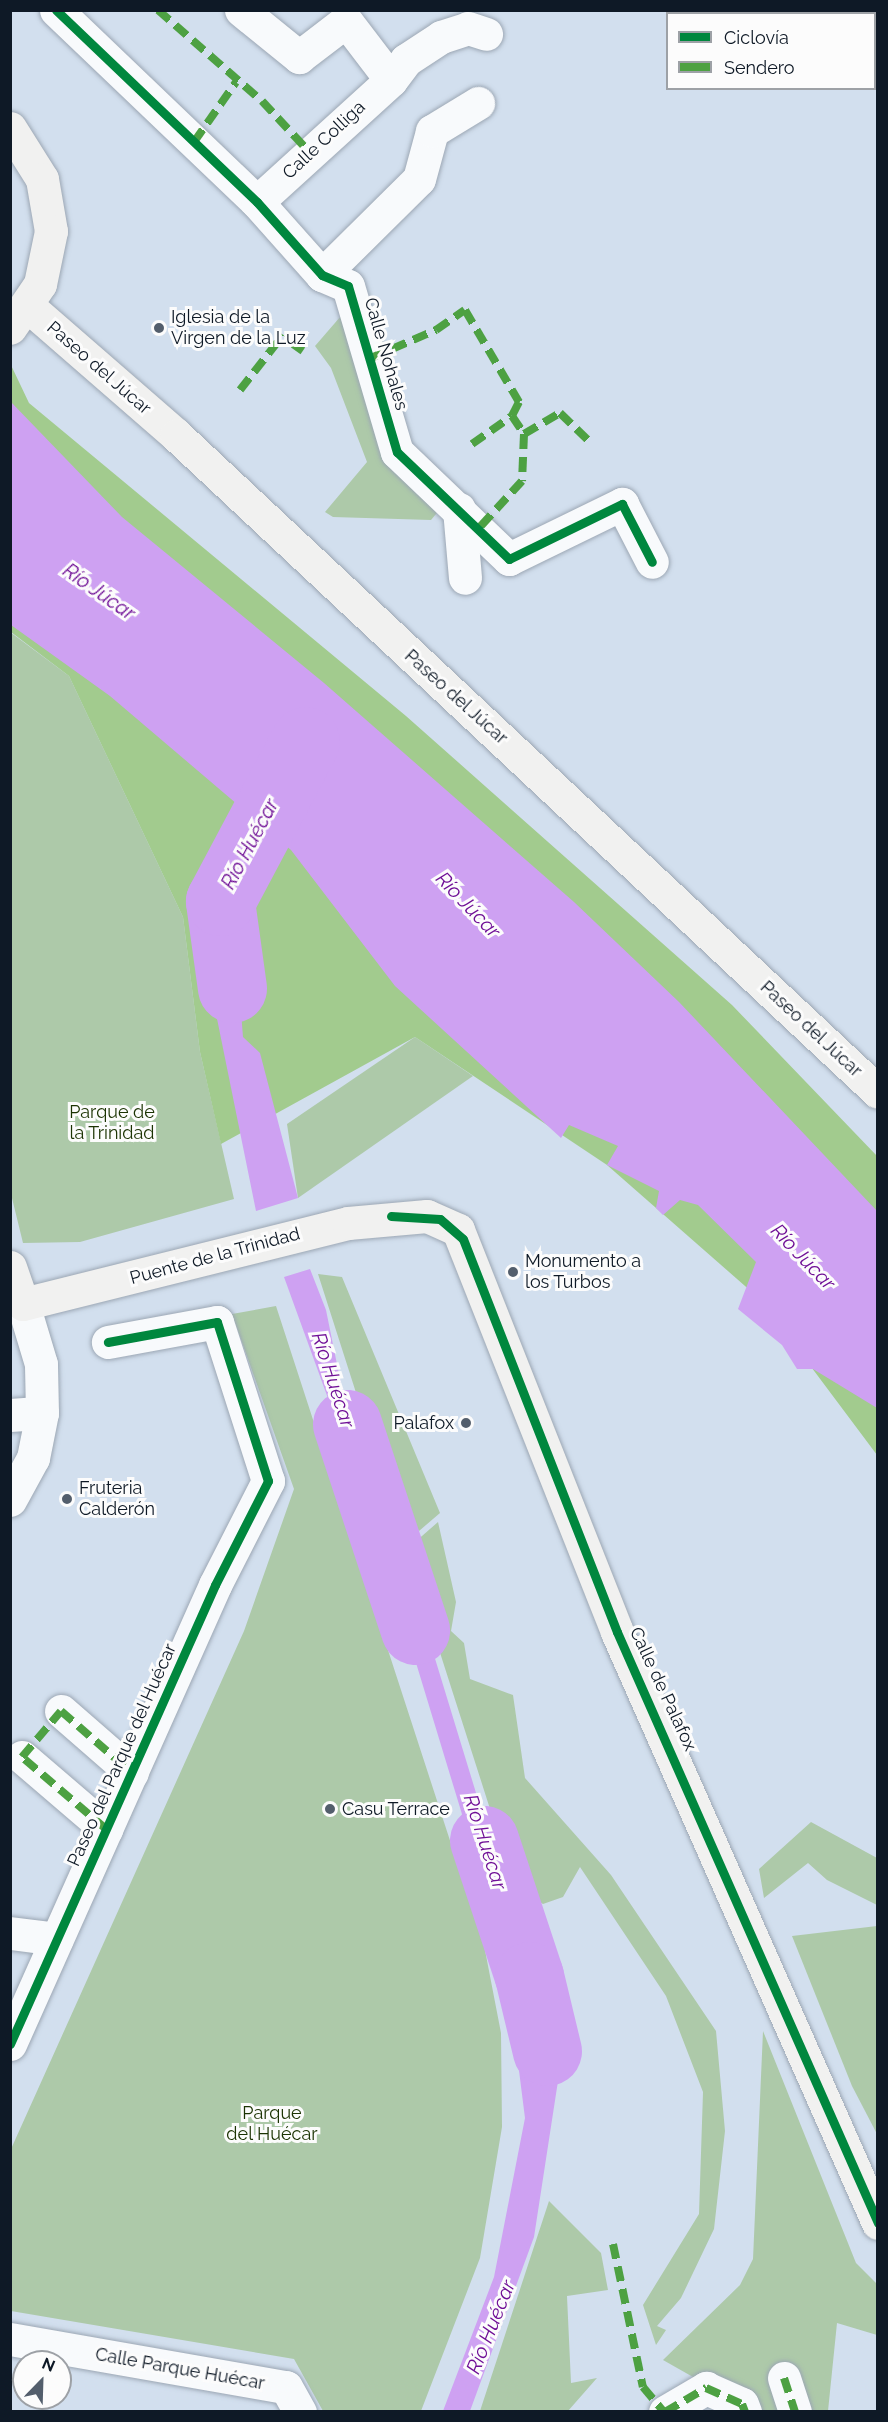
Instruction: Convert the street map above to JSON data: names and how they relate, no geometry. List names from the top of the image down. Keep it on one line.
{"streets":{"street":["Calle Colliga","Calle Nohales","Paseo del Júcar","Puente de la Trinidad","Calle de Palafox","Paseo del Parque del Huécar","Calle Parque Huécar"]},"crossings":[["Calle Colliga","Calle Nohales"],["Puente de la Trinidad","Calle de Palafox"]],"water":["Río Júcar","Río Huécar"],"parks":["Parque de la Trinidad","Parque del Huécar"],"places":["Iglesia de la Virgen de la Luz","Monumento a los Turbos","Palafox","Fruteria Calderón","Casu Terrace"],"legend":["Ciclovía","Sendero"],"north":"top right"}
